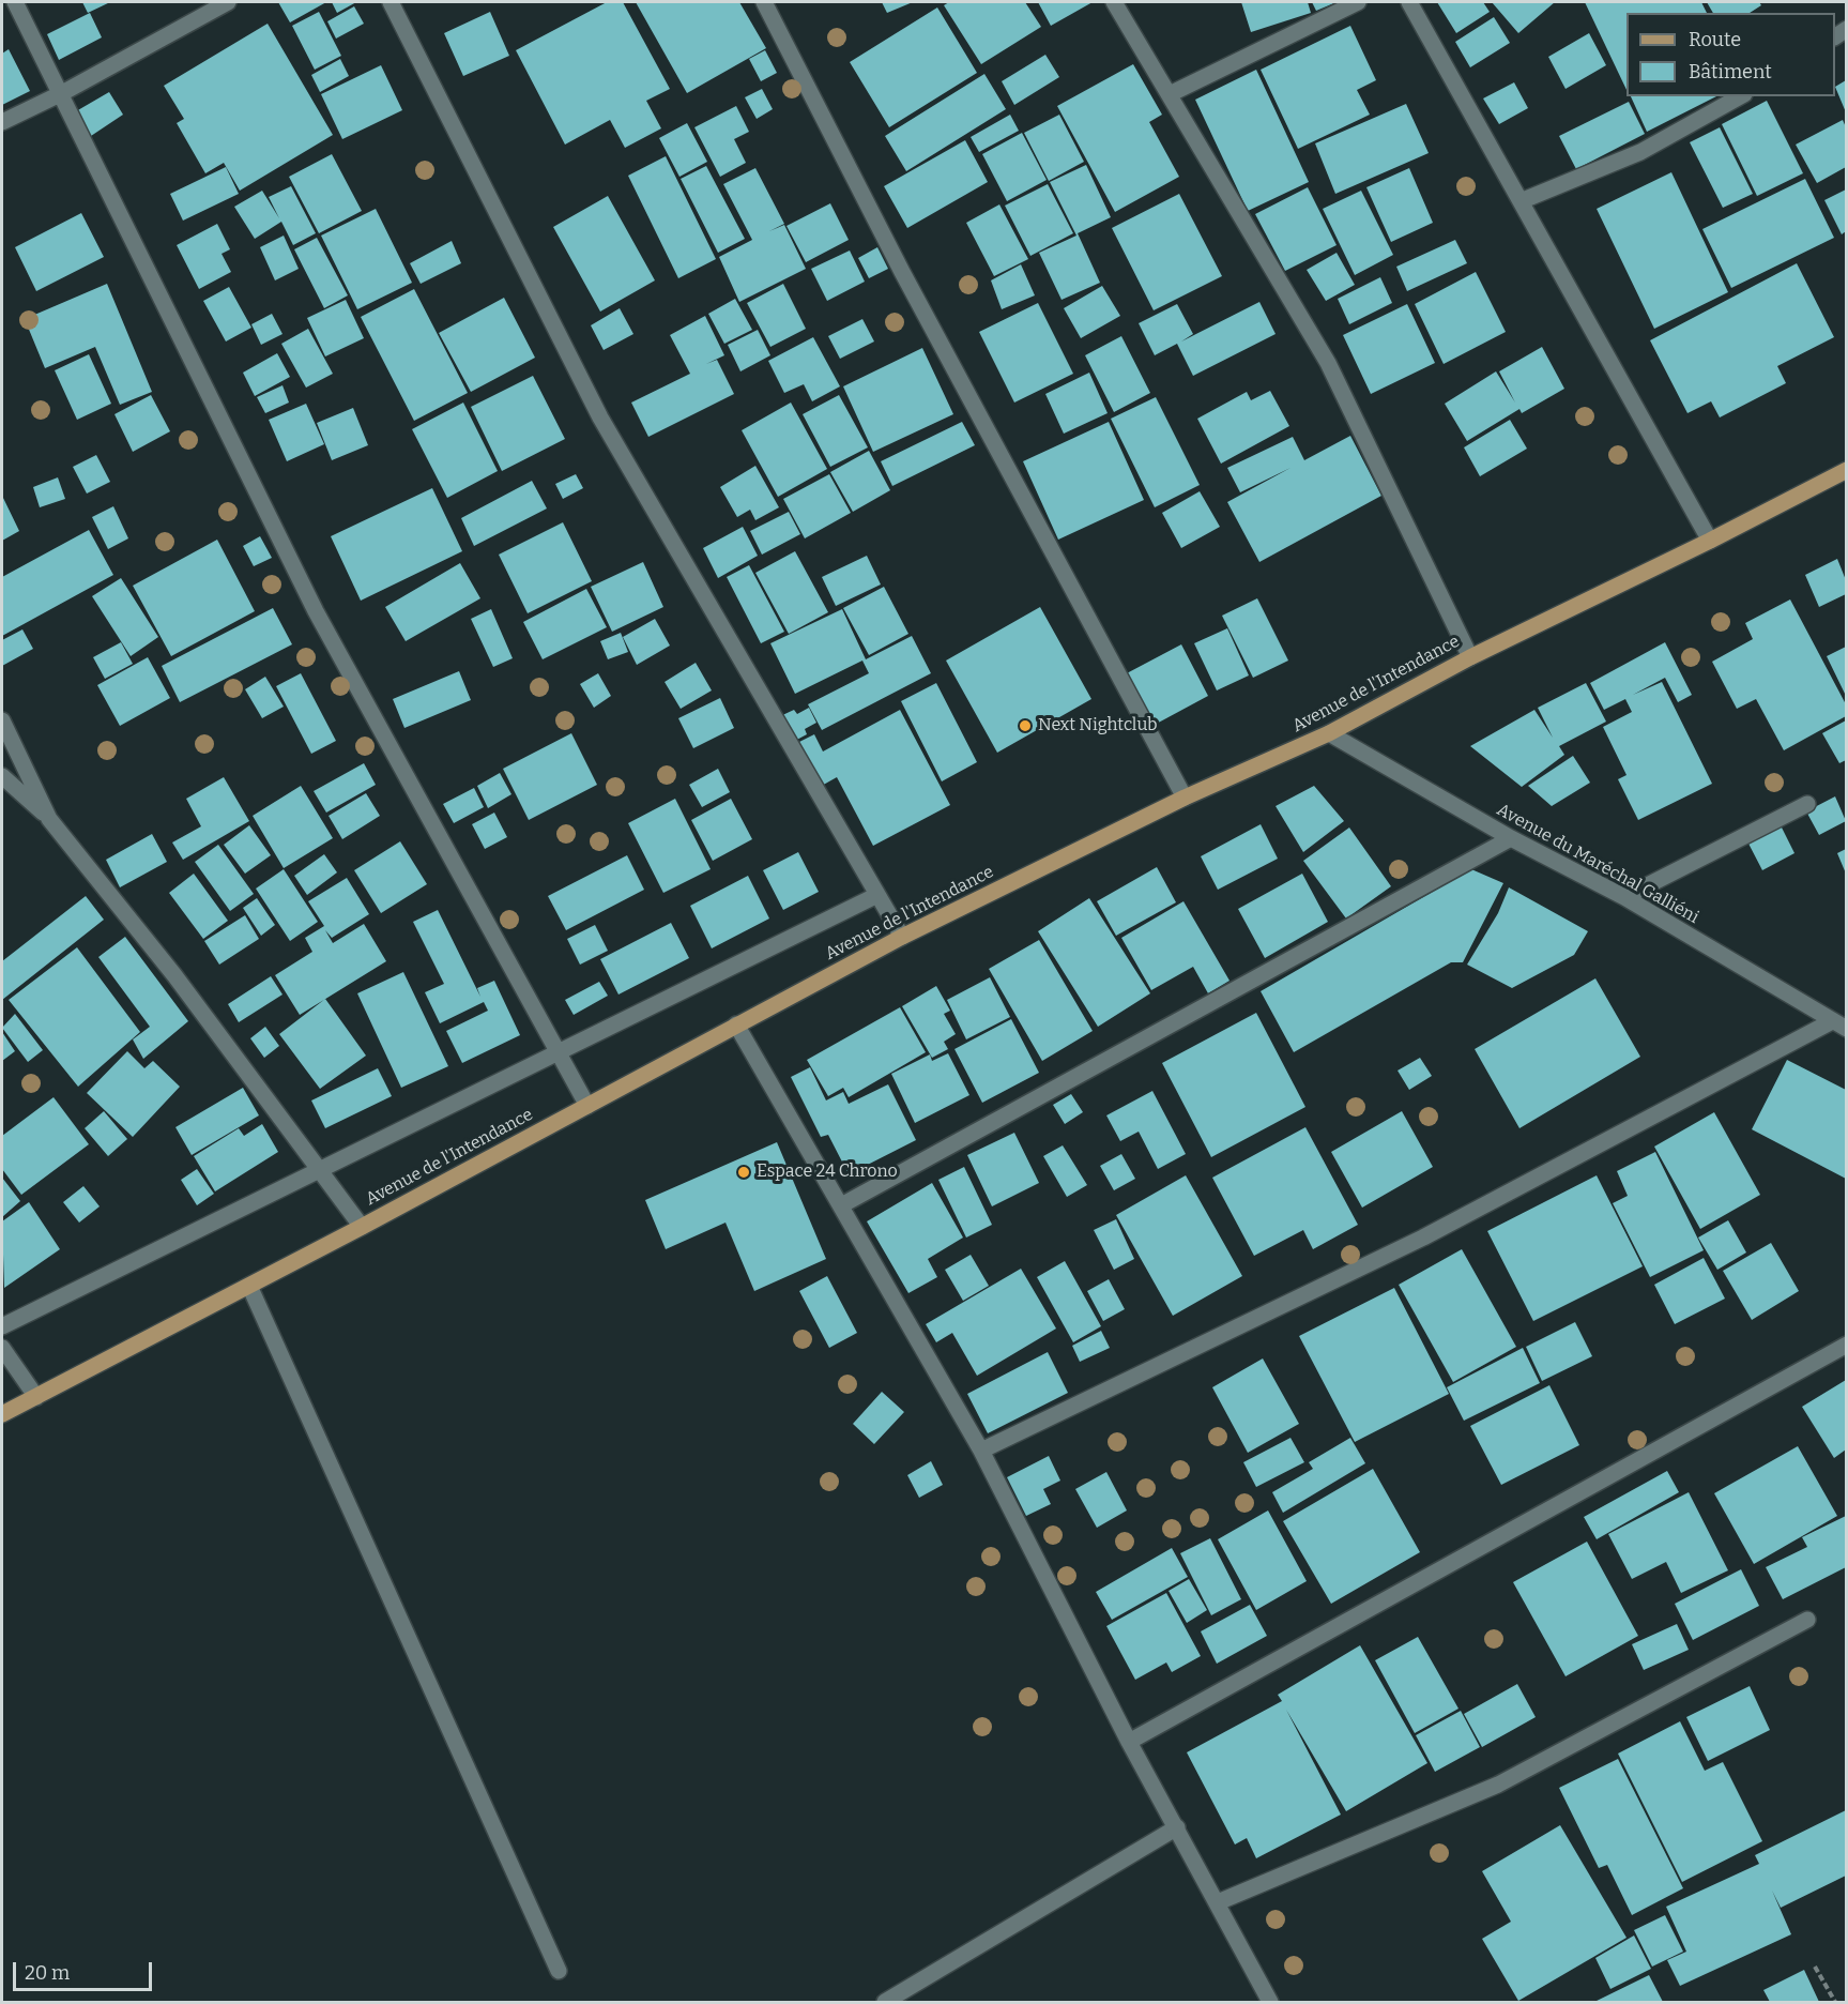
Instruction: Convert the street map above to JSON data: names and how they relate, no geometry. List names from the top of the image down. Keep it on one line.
{"streets":{"main road":["Avenue de l'Intendance"],"street":["Avenue du Maréchal Galliéni"]},"crossings":[["Avenue de l'Intendance","Avenue du Maréchal Galliéni"]],"places":["Next Nightclub","Espace 24 Chrono"],"legend":["Route","Bâtiment"],"scale_bar":"20 m"}
